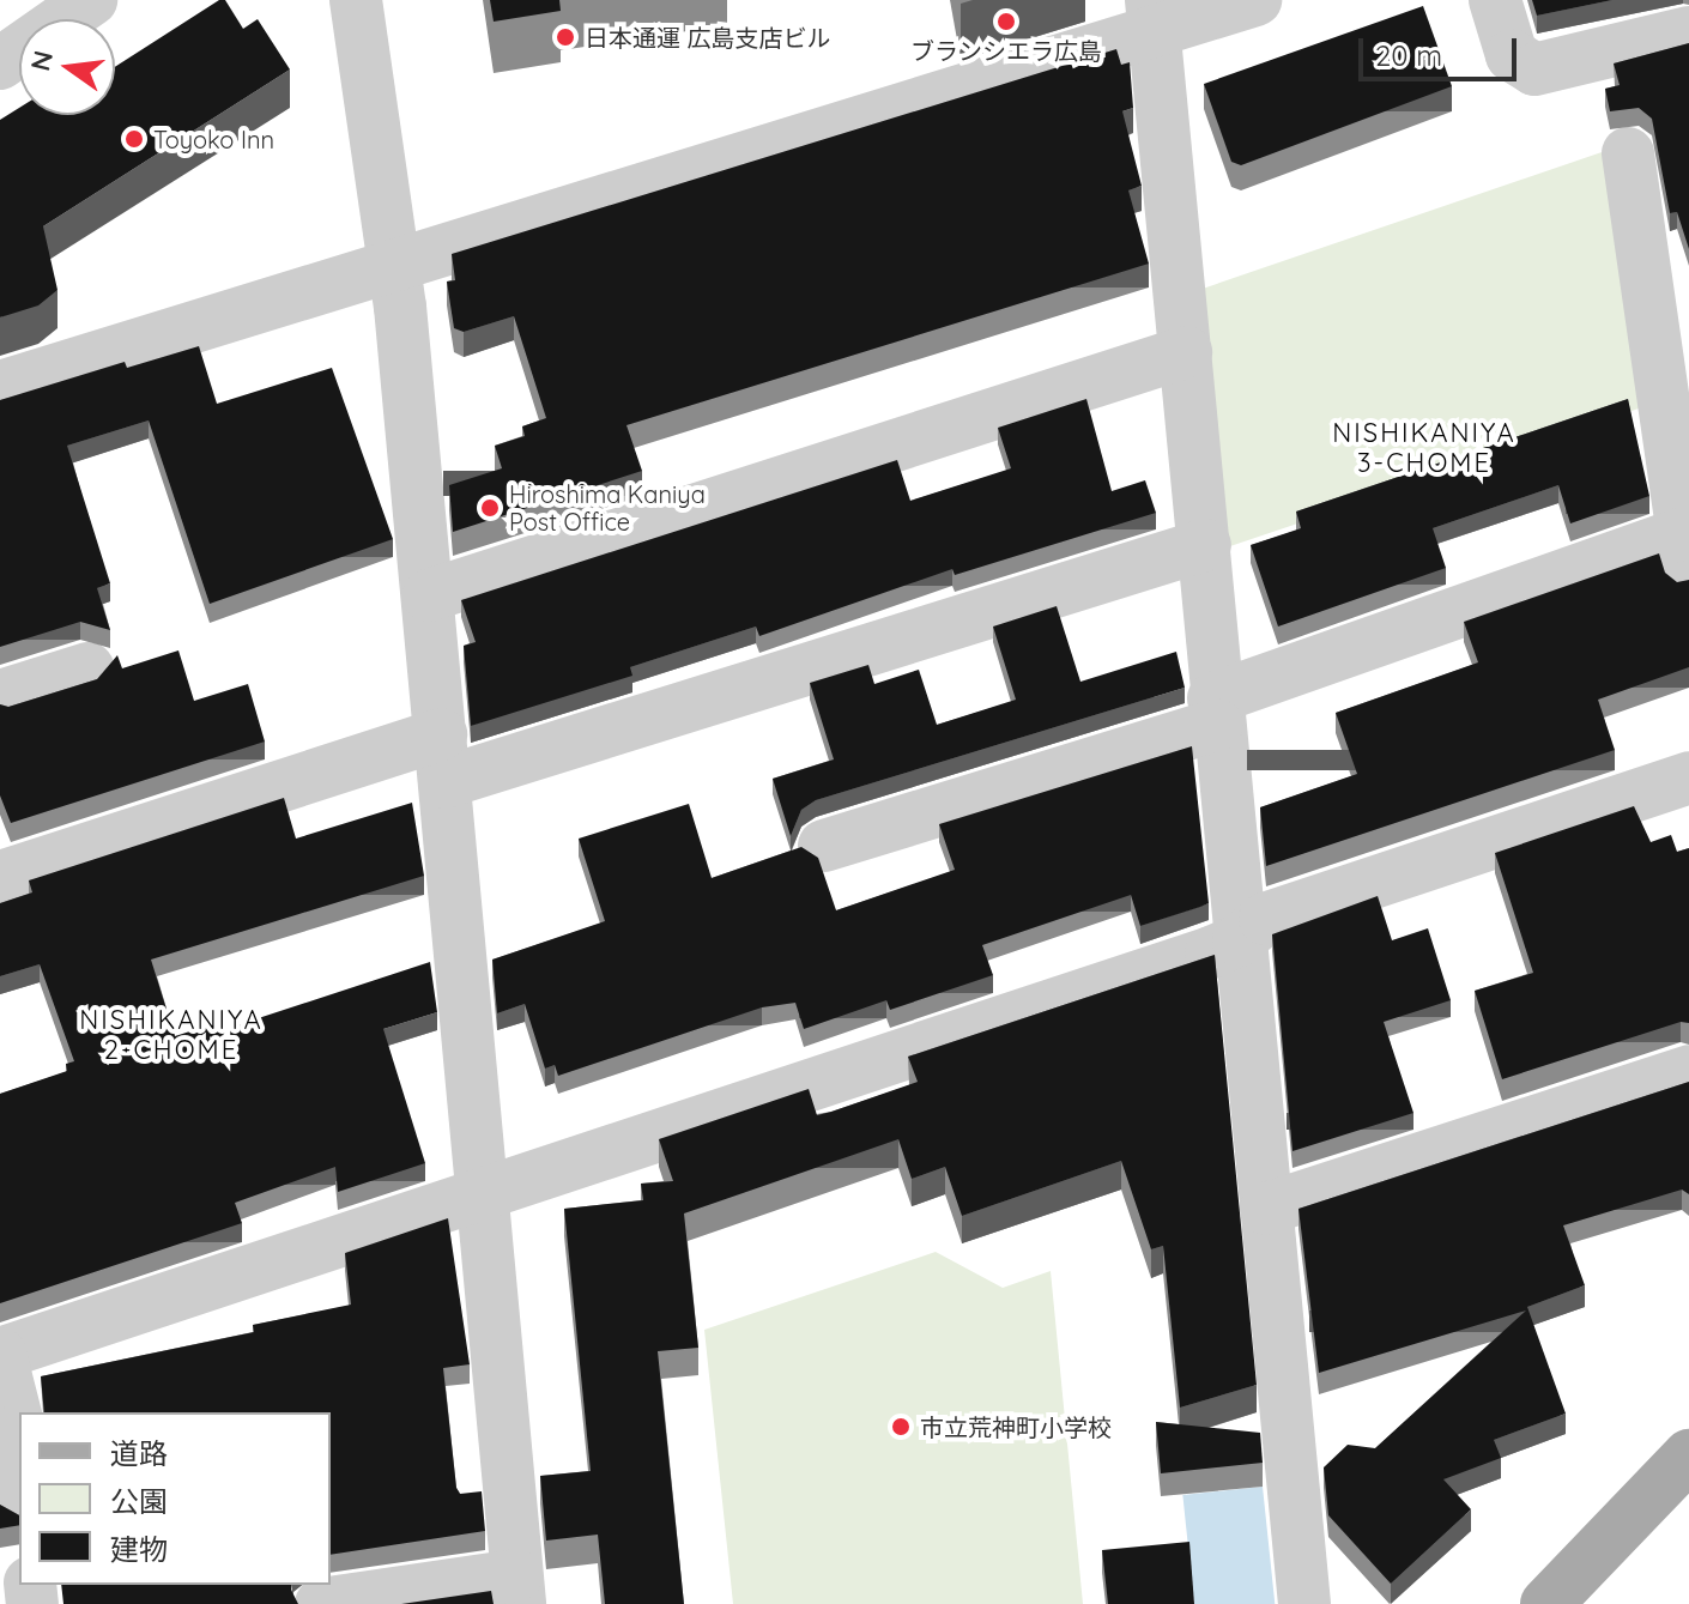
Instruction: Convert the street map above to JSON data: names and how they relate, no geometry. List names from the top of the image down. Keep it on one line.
{"districts":["NISHIKANIYA 3-CHOME","NISHIKANIYA 2-CHOME"],"places":["ブランシエラ広島","日本通運 広島支店ビル","Toyoko Inn","Hiroshima Kaniya Post Office","市立荒神町小学校"],"legend":["道路","公園","建物"],"scale_bar":"20 m","north":"left"}
